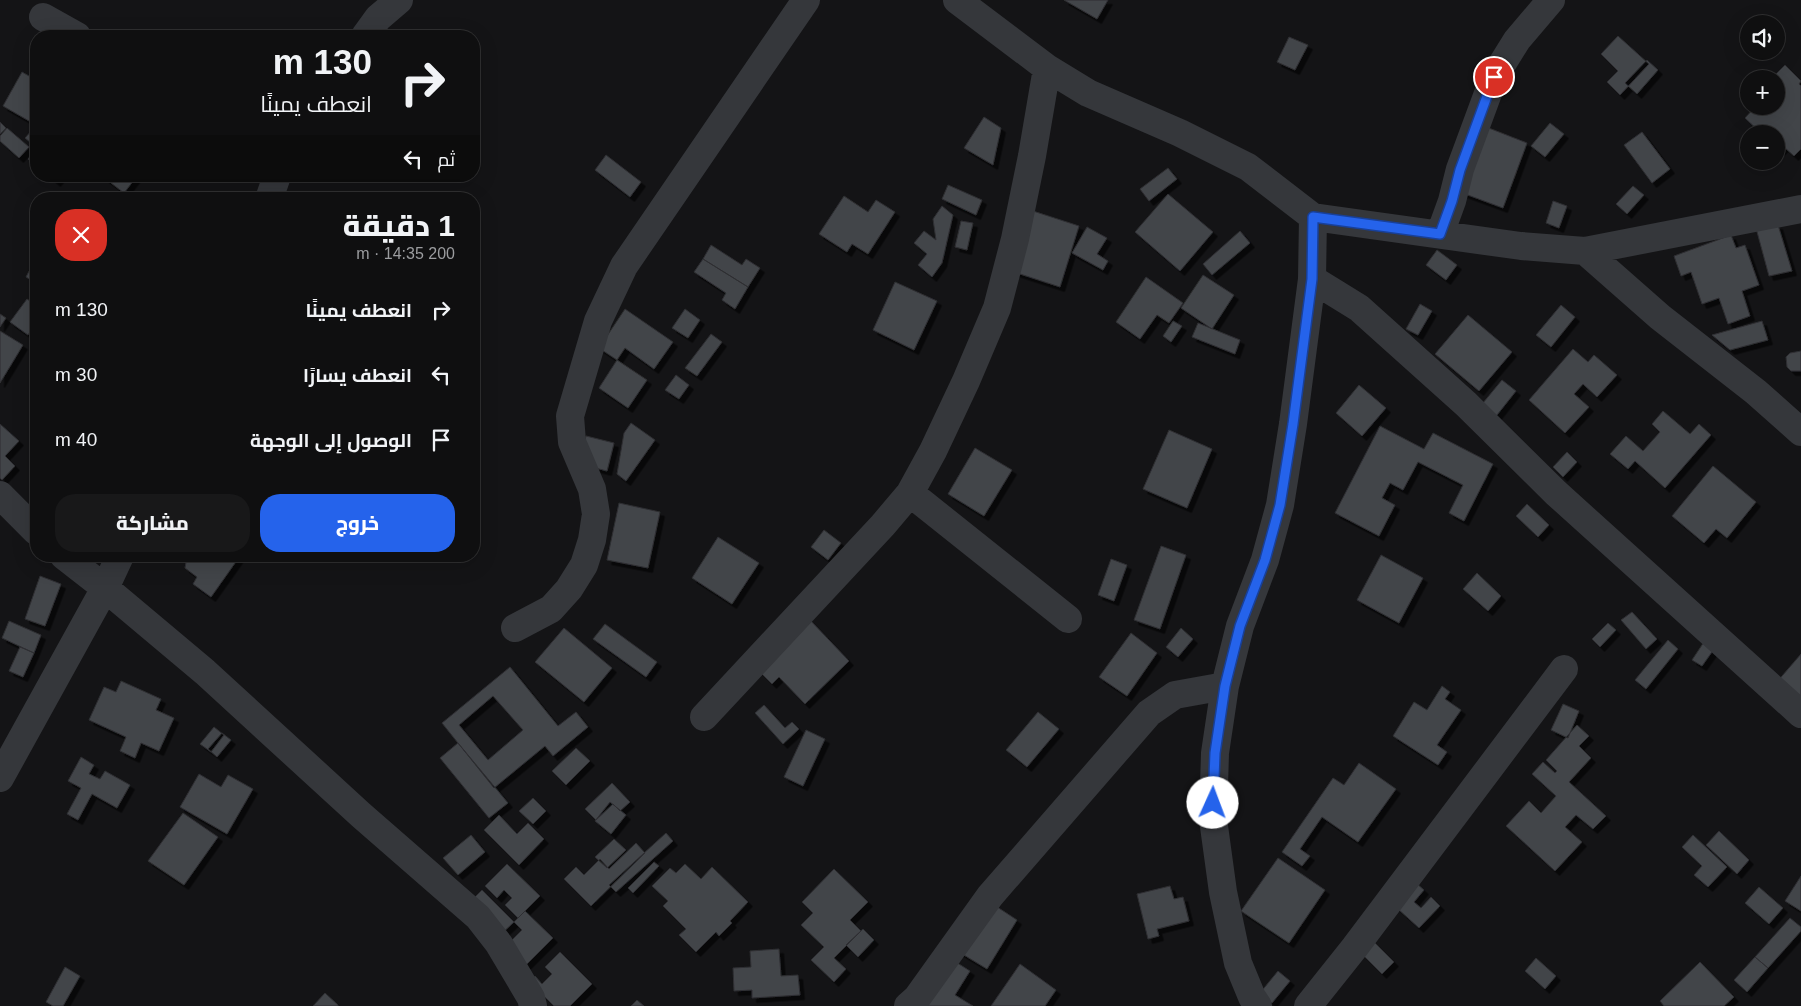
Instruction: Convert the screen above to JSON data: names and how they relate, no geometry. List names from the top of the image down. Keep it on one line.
{"page":{"map_buttons":["+","−"],"turn":["130 m","انعطف يمينًا"],"then":"ثم","heading":["1 دقيقة","200 m · 14:35"],"list":[{"name":"انعطف يمينًا","value":"130 m"},{"name":"انعطف يسارًا","value":"30 m"},{"name":"الوصول إلى الوجهة","value":"40 m"}],"buttons":["خروج","مشاركة"]}}
